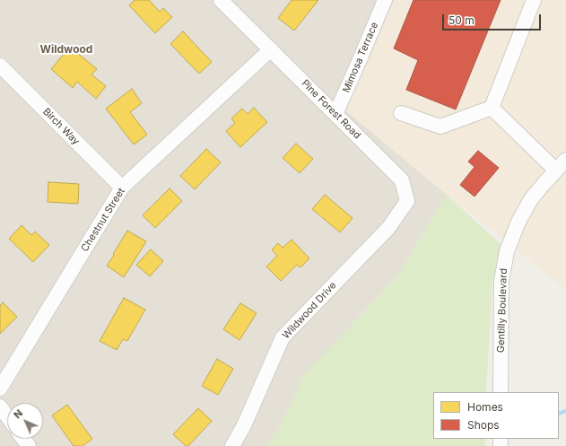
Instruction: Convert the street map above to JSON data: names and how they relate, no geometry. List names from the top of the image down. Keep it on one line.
{"streets":{"street":["Mimosa Terrace","Pine Forest Road","Birch Way","Chestnut Street","Wildwood Drive","Gentilly Boulevard"]},"crossings":[["Mimosa Terrace","Pine Forest Road"],["Pine Forest Road","Chestnut Street"],["Pine Forest Road","Wildwood Drive"],["Birch Way","Chestnut Street"]],"districts":["Wildwood"],"legend":["Homes","Shops"],"scale_bar":"50 m","north":"top left"}
